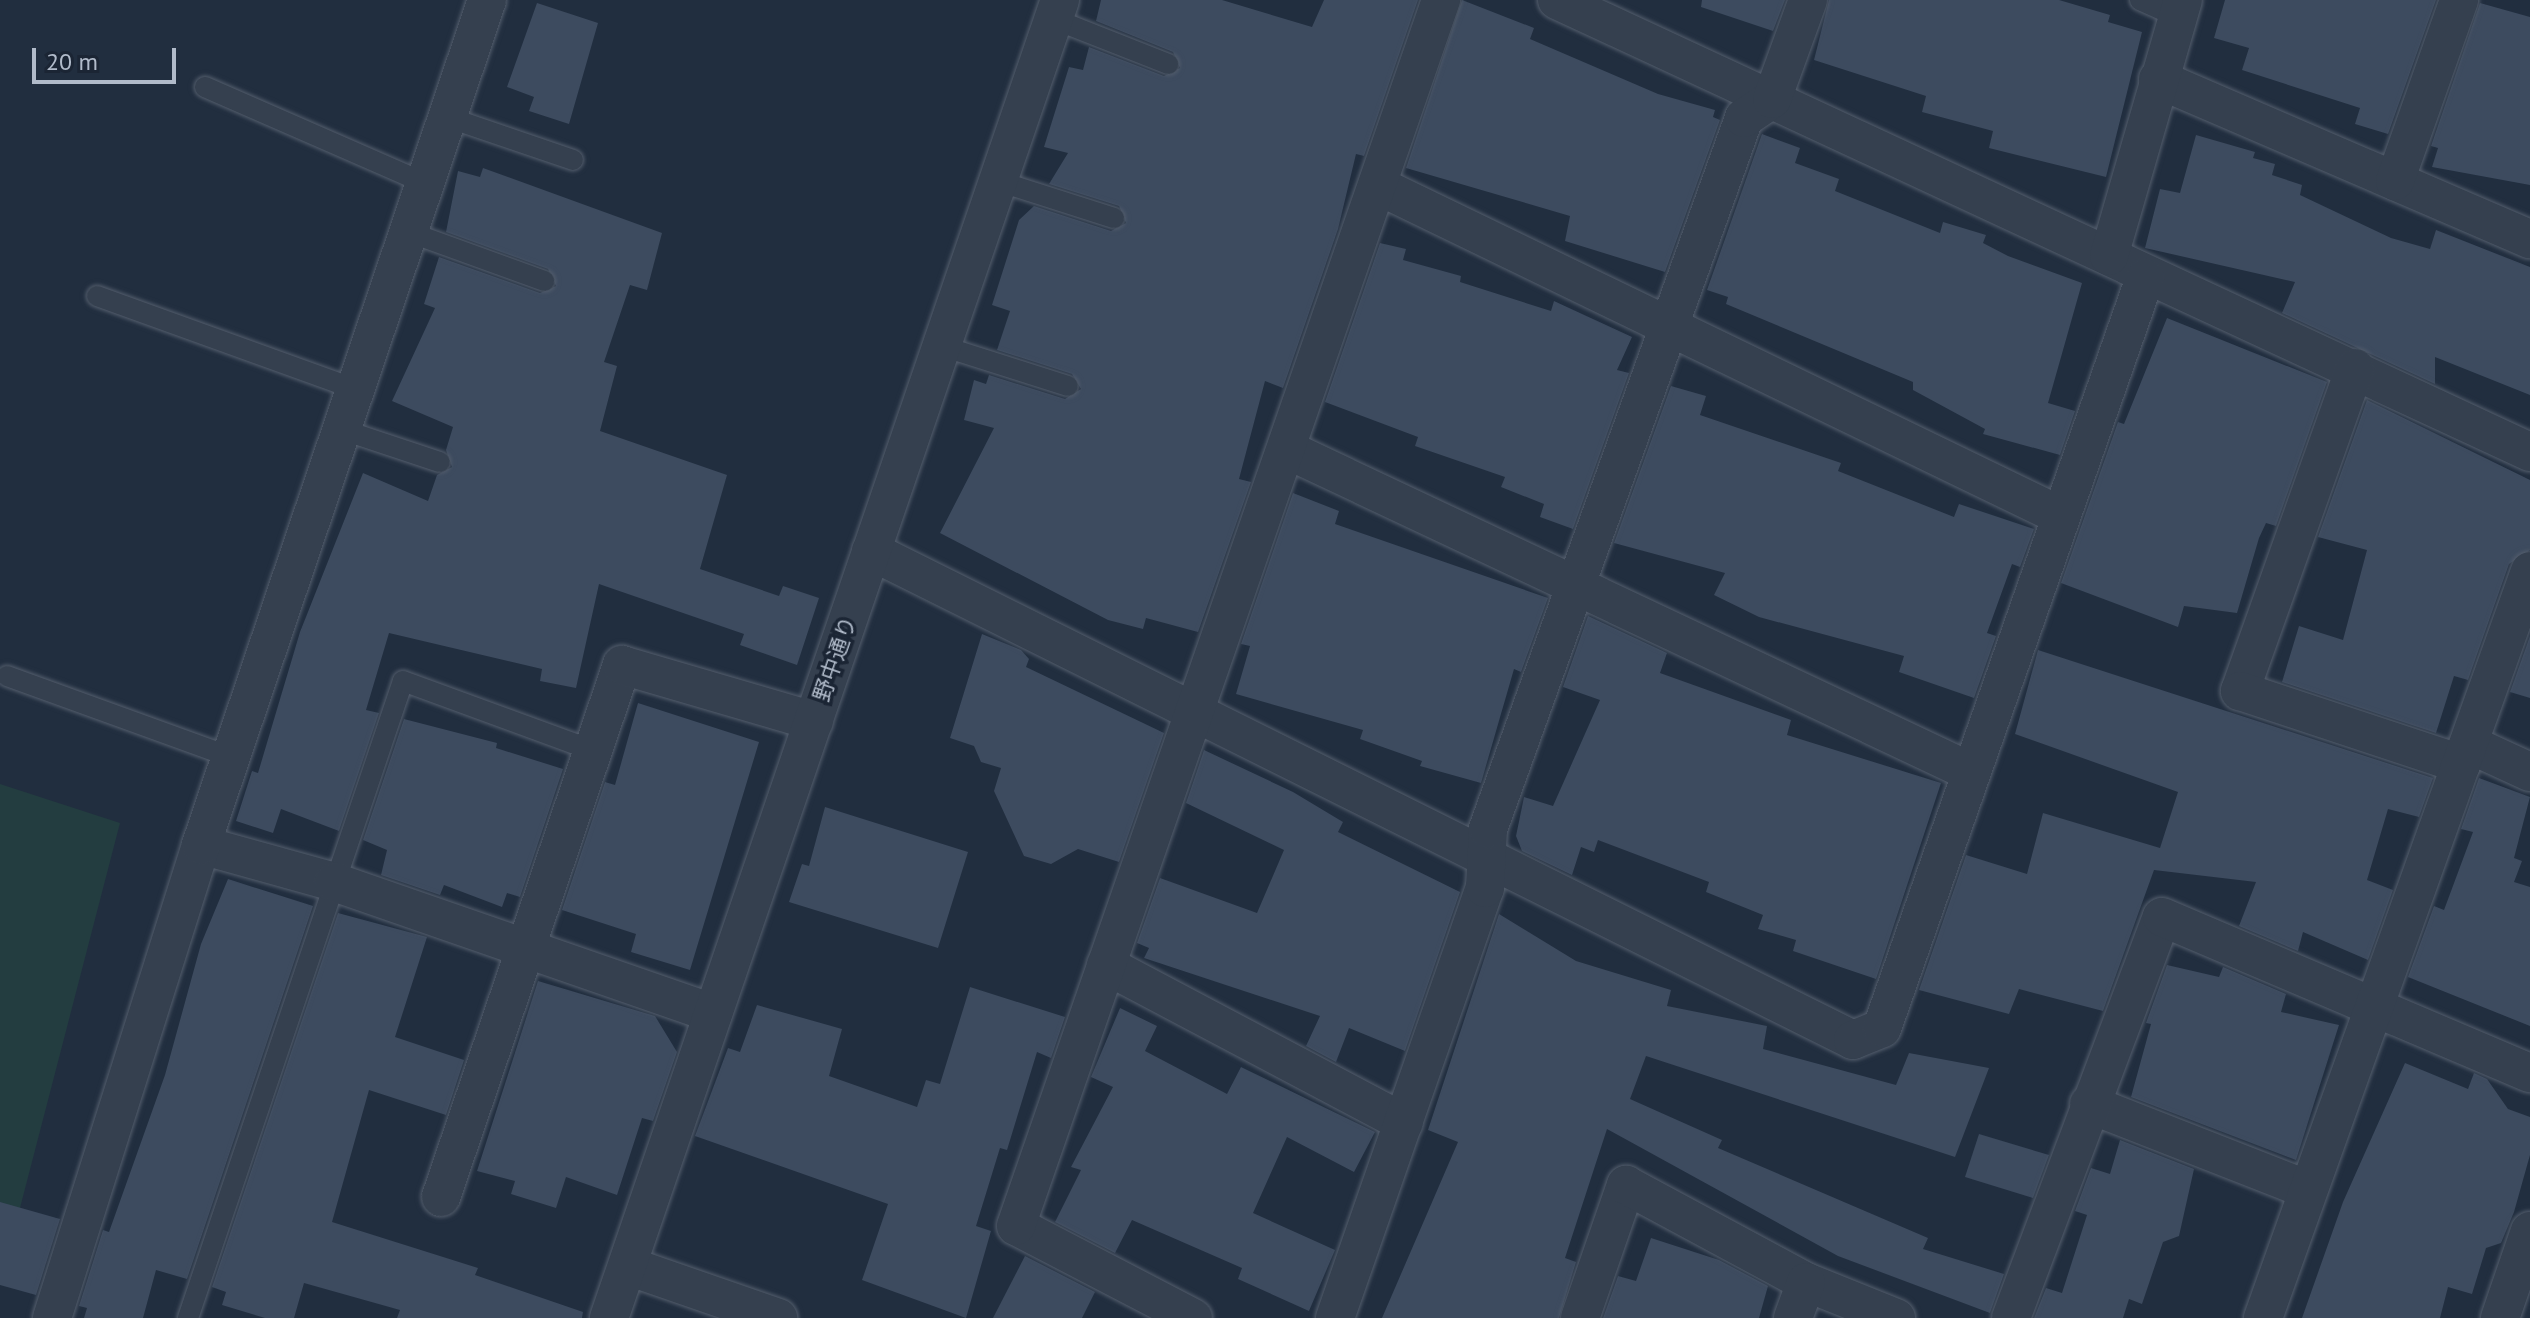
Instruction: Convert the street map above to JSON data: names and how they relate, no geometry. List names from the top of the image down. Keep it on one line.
{"streets":{"street":["野中通り"]},"scale_bar":"20 m"}
